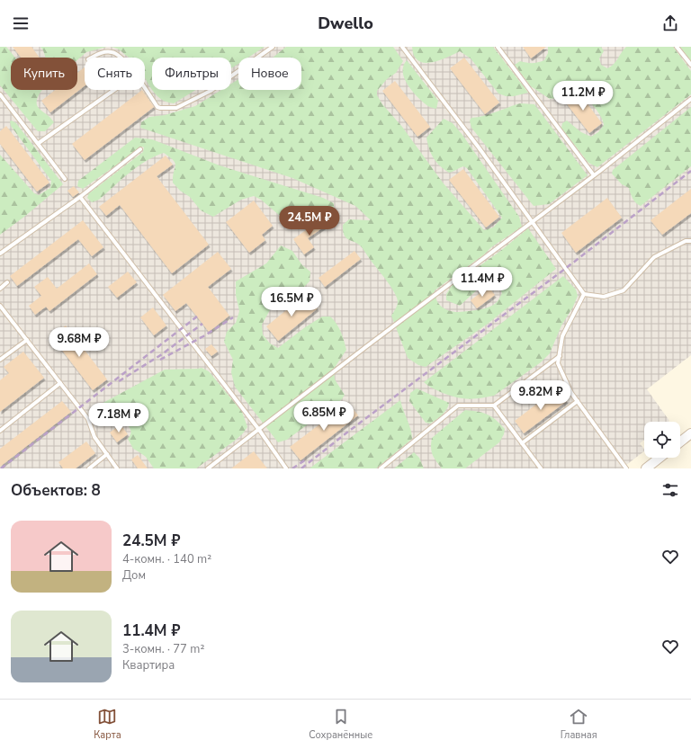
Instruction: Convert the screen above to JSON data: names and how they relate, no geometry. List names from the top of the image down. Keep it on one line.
{"page":{"header":"Dwello","chip":["Купить","Снять","Фильтры","Новое"],"price":["11.2M ₽","24.5M ₽","11.4M ₽","16.5M ₽","9.68M ₽","9.82M ₽","6.85M ₽","7.18M ₽"],"heading":"Объектов: 8","list":[{"name":"24.5M ₽","note":"4-комн. · 140 m² · Дом"},{"name":"11.4M ₽","note":"3-комн. · 77 m² · Квартира"}],"tabs":["Карта","Сохранённые","Главная"]}}
